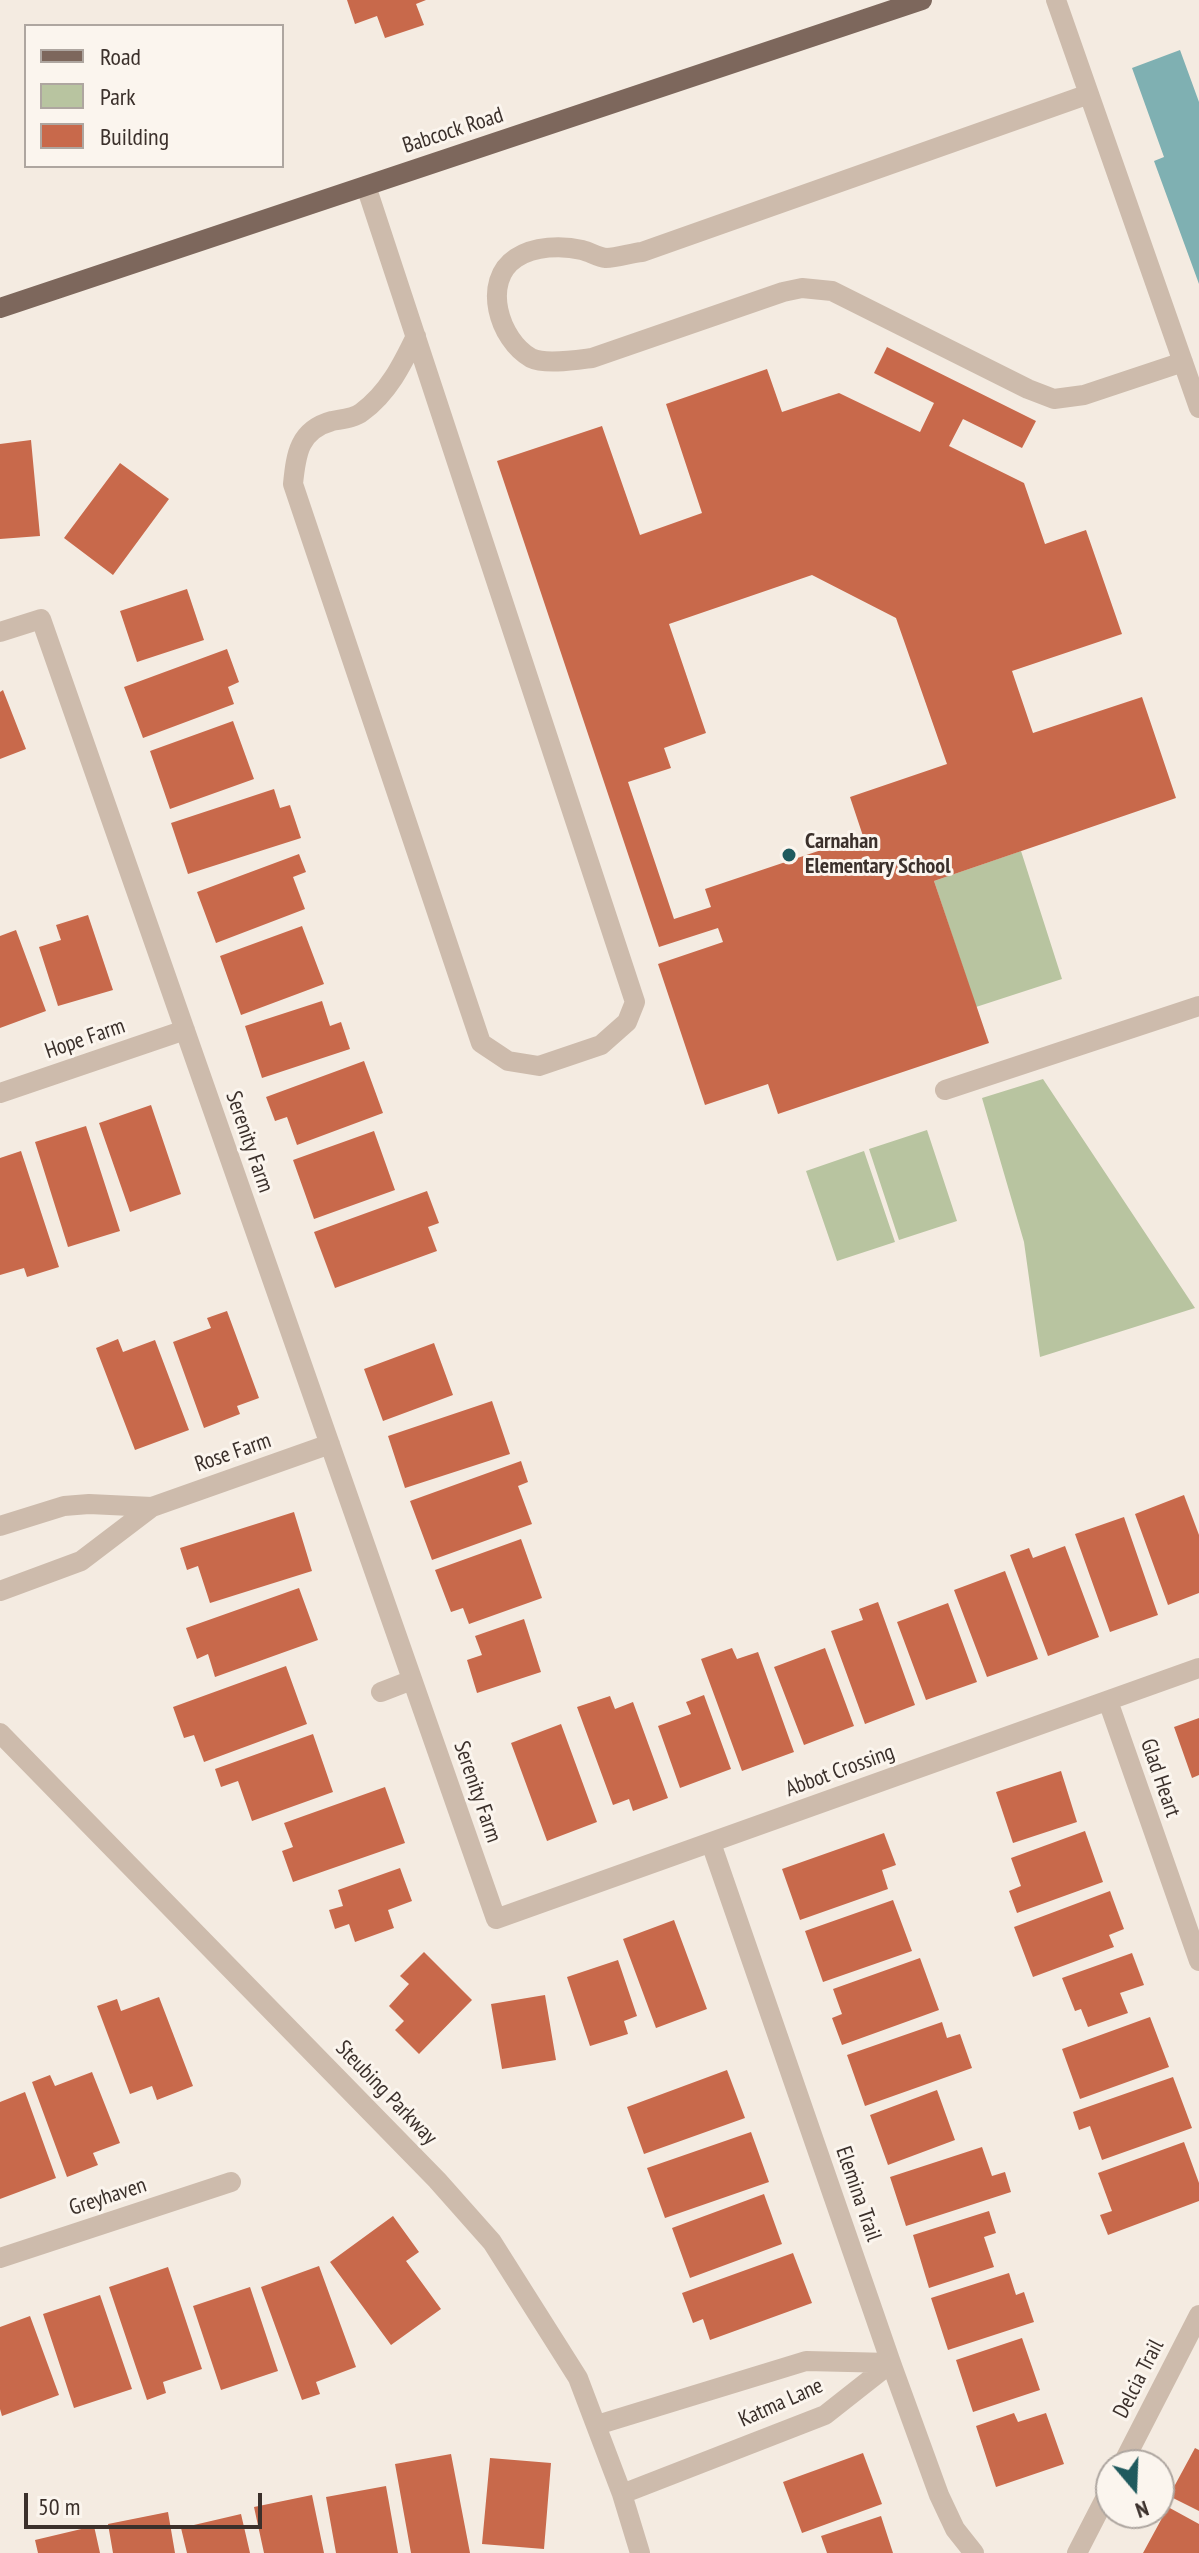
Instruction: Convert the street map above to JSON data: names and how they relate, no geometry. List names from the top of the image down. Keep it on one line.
{"streets":{"main road":["Babcock Road"],"street":["Hope Farm","Serenity Farm","Rose Farm","Abbot Crossing","Glad Heart","Steubing Parkway","Elemina Trail","Greyhaven","Delcia Trail","Katma Lane"]},"crossings":[["Hope Farm","Serenity Farm"],["Serenity Farm","Rose Farm"],["Serenity Farm","Abbot Crossing"],["Abbot Crossing","Glad Heart"],["Abbot Crossing","Elemina Trail"],["Steubing Parkway","Katma Lane"],["Elemina Trail","Katma Lane"]],"places":["Carnahan Elementary School"],"legend":["Road","Park","Building"],"scale_bar":"50 m","north":"bottom"}
